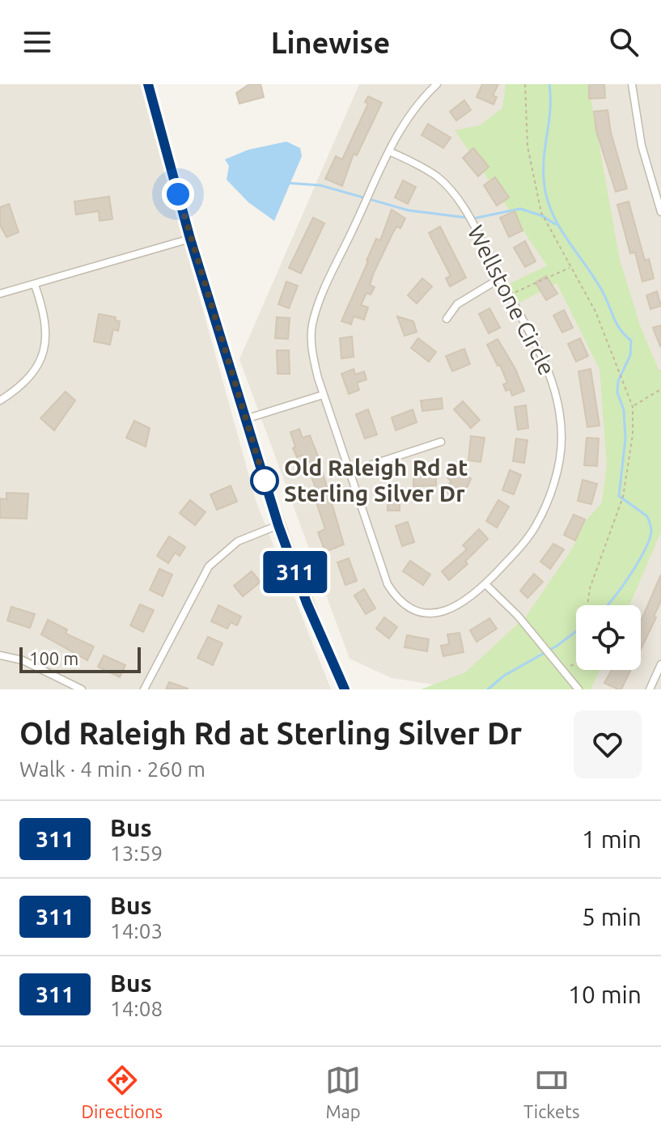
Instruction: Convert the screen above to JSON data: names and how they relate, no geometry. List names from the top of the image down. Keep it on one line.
{"streets":{"street":["Wellstone Circle"]},"places":["Old Raleigh Rd at Sterling Silver Dr"],"lines":["bus line 311"],"scale_bar":"100 m","page":{"header":"Linewise","on_map":"311","scale":"100 m","heading":["Old Raleigh Rd at Sterling Silver Dr","Walk · 4 min · 260 m"],"list":[{"mark":"311","name":"Bus","note":"13:59","value":"1 min"},{"mark":"311","name":"Bus","note":"14:03","value":"5 min"},{"mark":"311","name":"Bus","note":"14:08","value":"10 min"}],"tabs":["Directions","Map","Tickets"]}}
